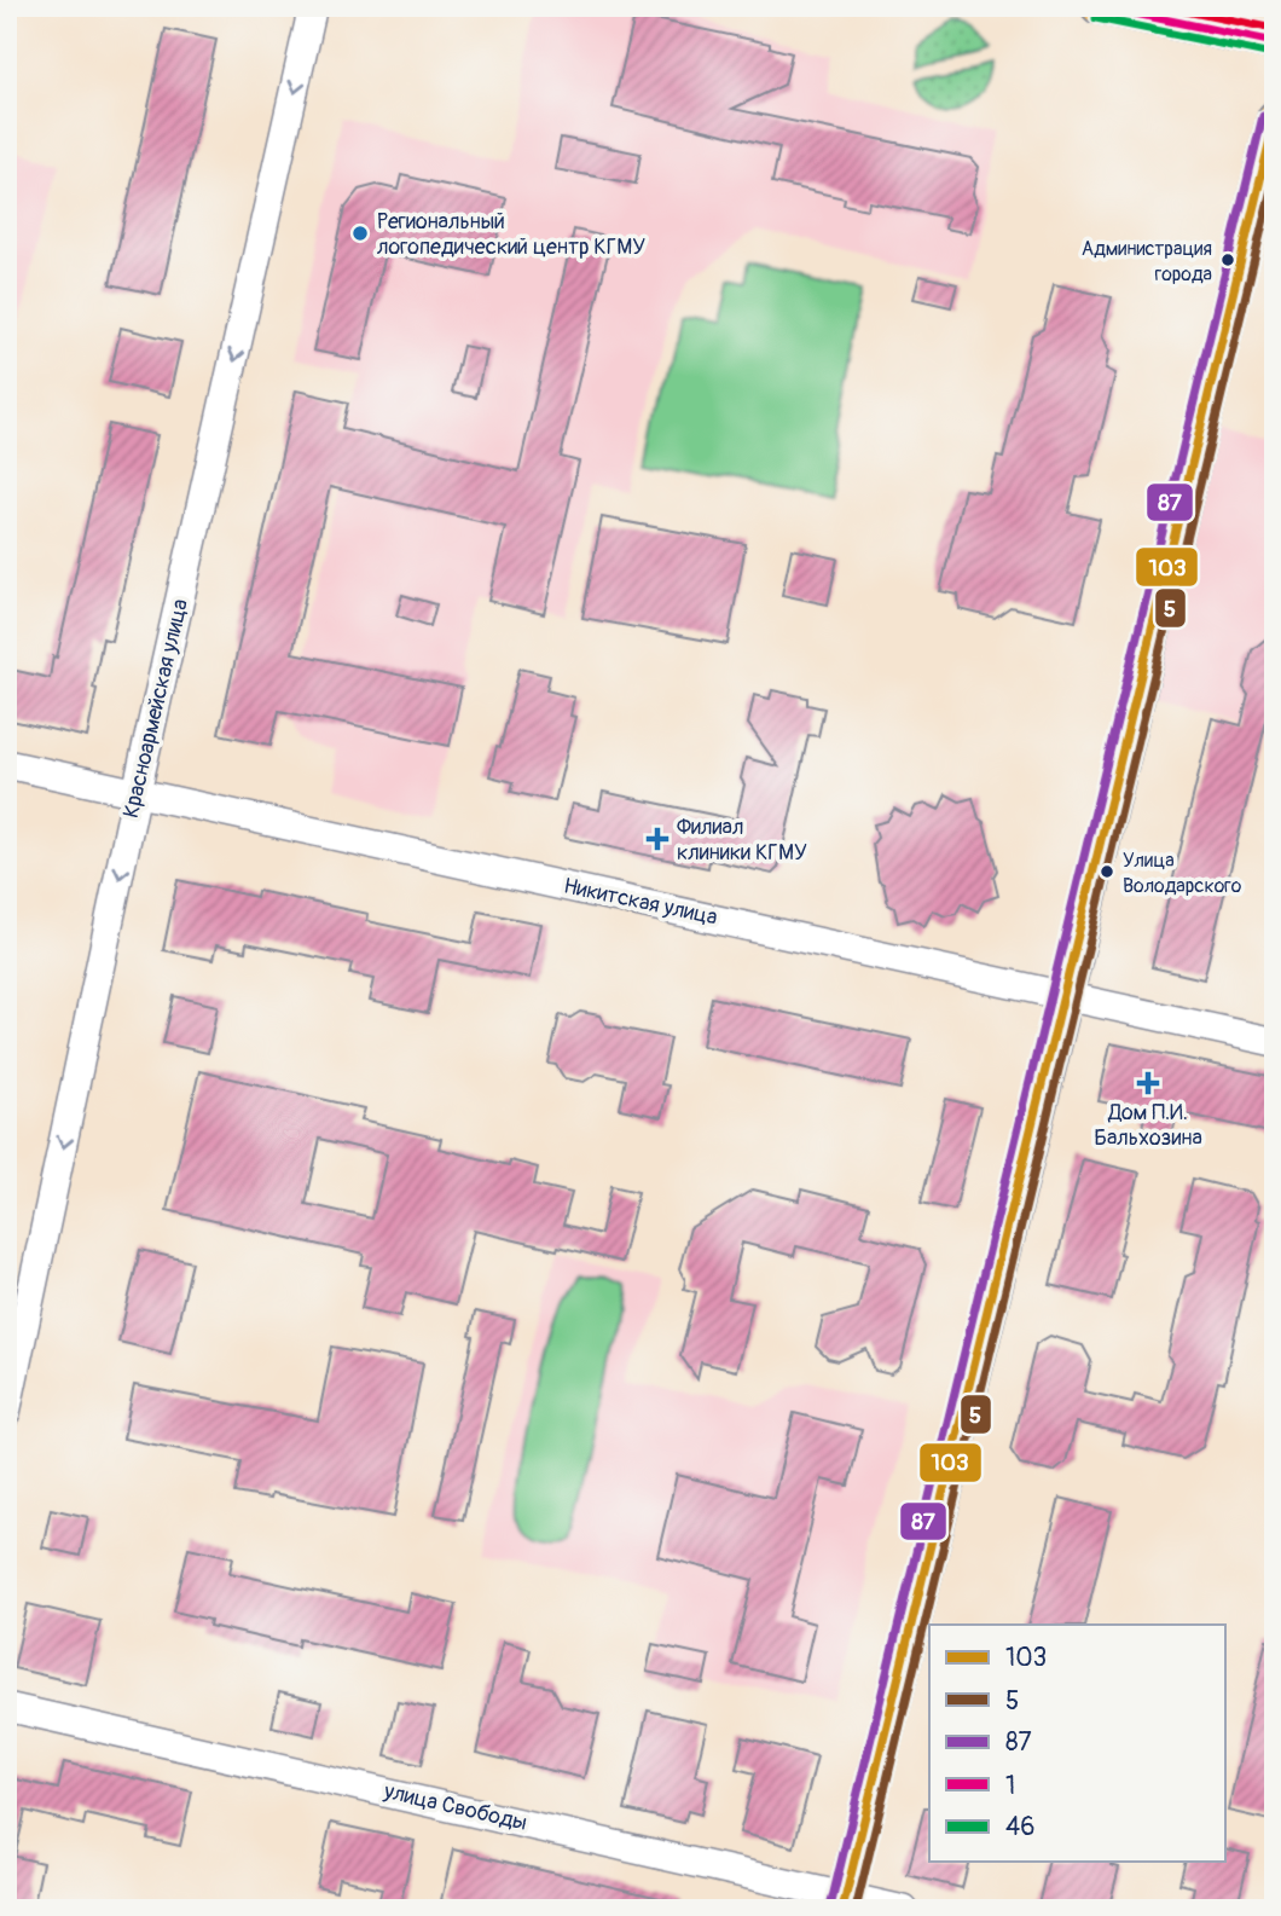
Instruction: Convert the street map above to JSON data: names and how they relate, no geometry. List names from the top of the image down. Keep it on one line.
{"streets":{"street":["Красноармейская улица","Никитская улица","улица Свободы"]},"crossings":[["Красноармейская улица","Никитская улица"]],"one_way":["Красноармейская улица"],"places":{"other":["Региональный логопедический центр КГМУ","Администрация города","Улица Володарского"],"health":["Филиал клиники КГМУ","Дом П.И. Бальхозина"]},"lines":["transit line 1","transit line 46","transit line 87","transit line 103","transit line 5"],"legend":["103","5","87","1","46"]}
